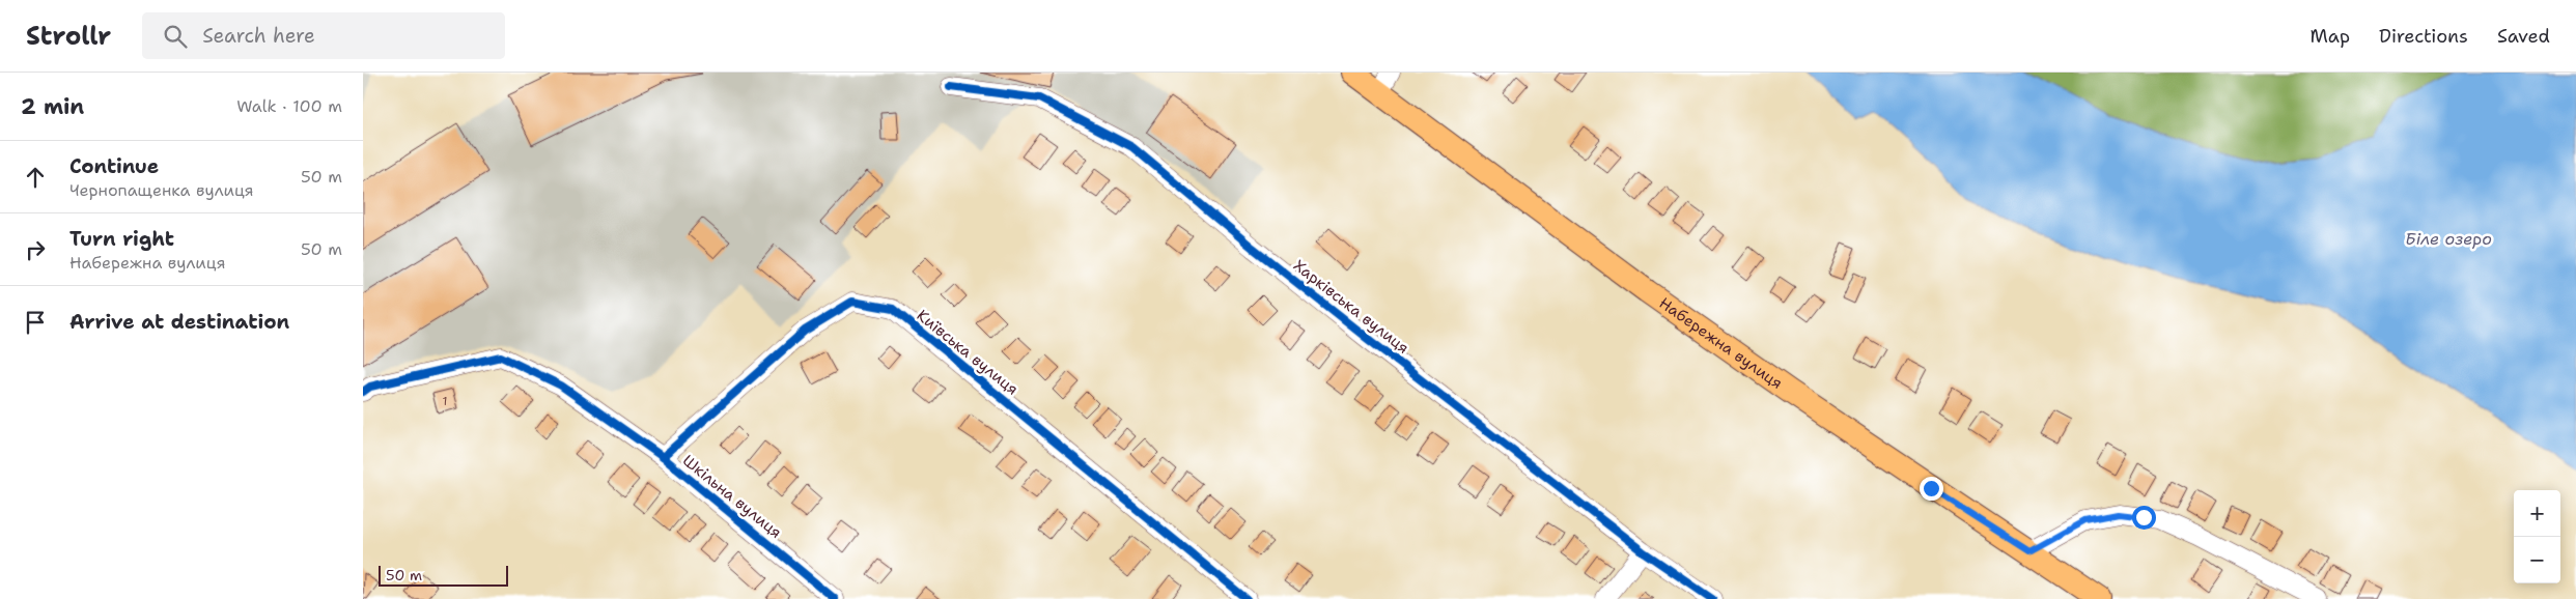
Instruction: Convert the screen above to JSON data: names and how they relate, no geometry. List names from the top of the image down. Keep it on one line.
{"streets":{"main road":["Набережна вулиця"],"street":["Харківська вулиця","Київська вулиця","Шкільна вулиця"]},"crossings":[["Київська вулиця","Шкільна вулиця"]],"water":["Біле озеро"],"house_numbers":["1"],"scale_bar":"50 m","page":{"header":"Strollr","search":"Search here","nav":["Map","Directions","Saved"],"heading":["2 min","Walk · 100 m"],"list":[["Continue","Чернопащенка вулиця","50 m"],["Turn right","Набережна вулиця","50 m"],"Arrive at destination"],"map_buttons":["+","−"],"scale":"50 m"}}
